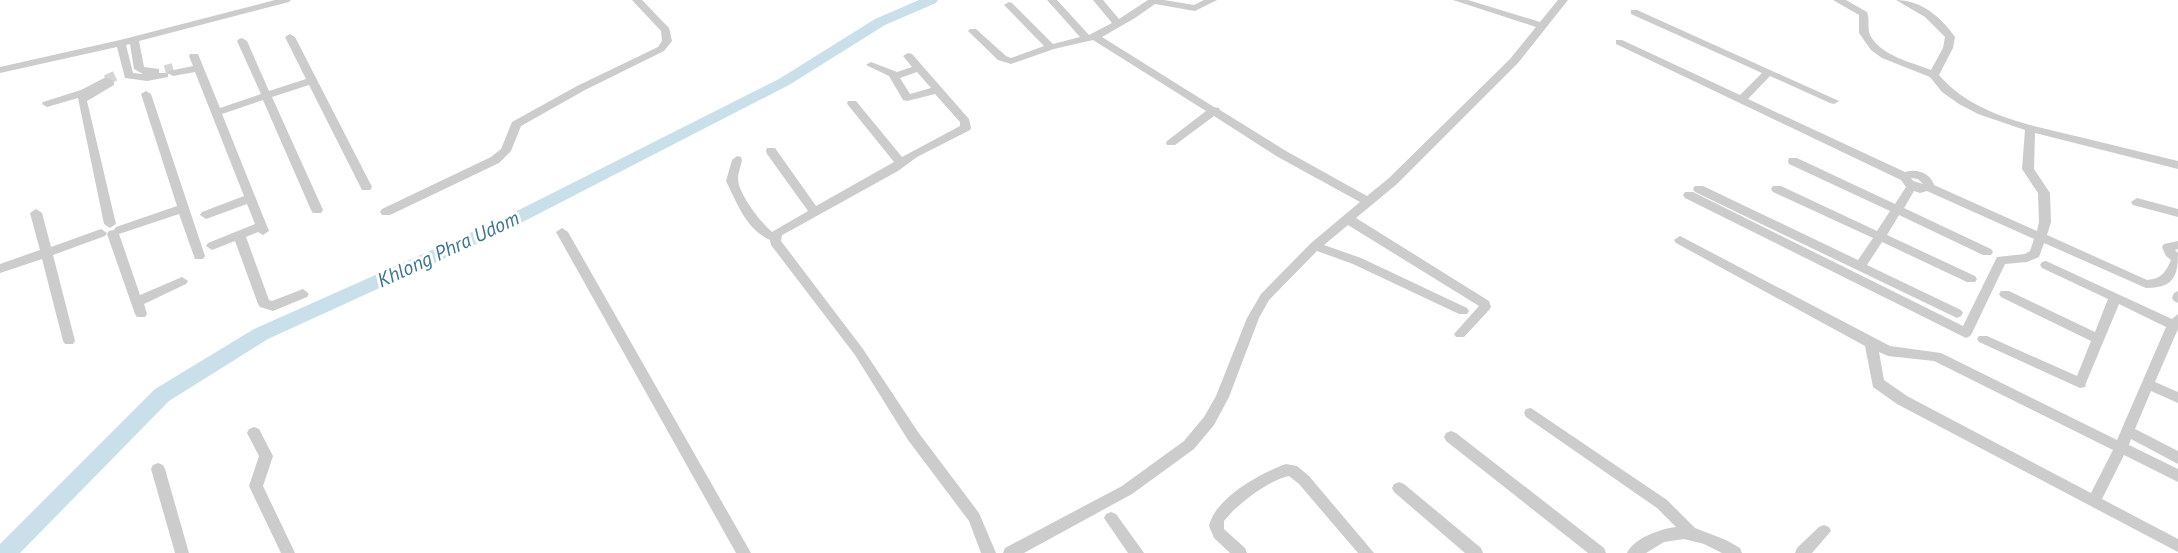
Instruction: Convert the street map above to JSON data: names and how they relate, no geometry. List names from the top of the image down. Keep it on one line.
{"water":["Khlong Phra Udom"]}
